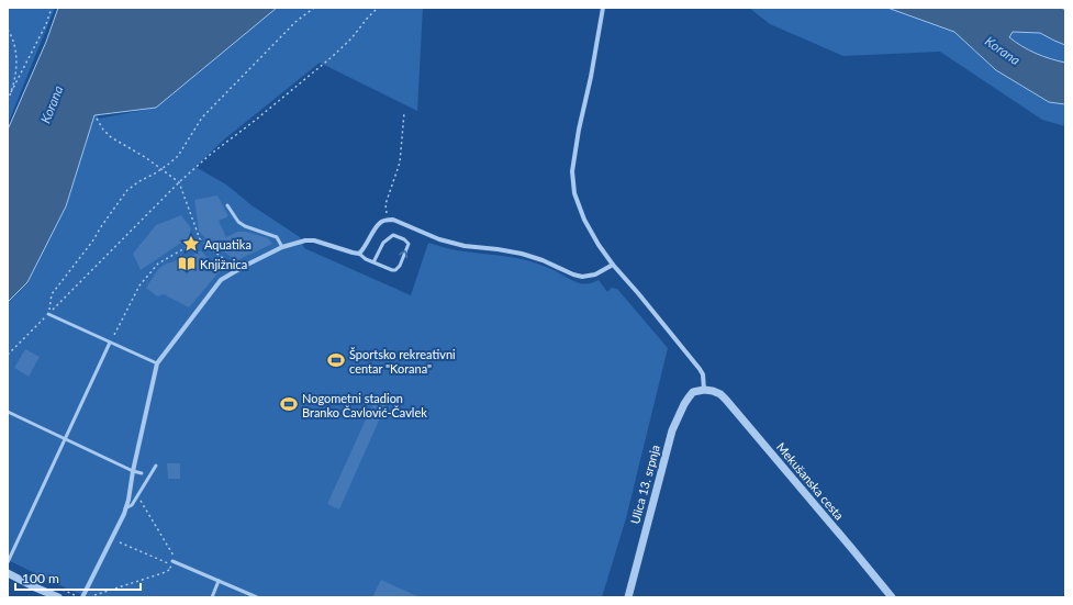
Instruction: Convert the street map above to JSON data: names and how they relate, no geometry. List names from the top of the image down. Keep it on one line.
{"streets":{"street":["Mekušanska cesta","Ulica 13. srpnja"]},"crossings":[["Mekušanska cesta","Ulica 13. srpnja"]],"water":["Korana"],"places":{"place":["Aquatika"],"library":["Knjižnica"],"sports":["Športsko rekreativni centar \"Korana\"","Nogometni stadion Branko Čavlović-Čavlek"]},"scale_bar":"100 m"}
